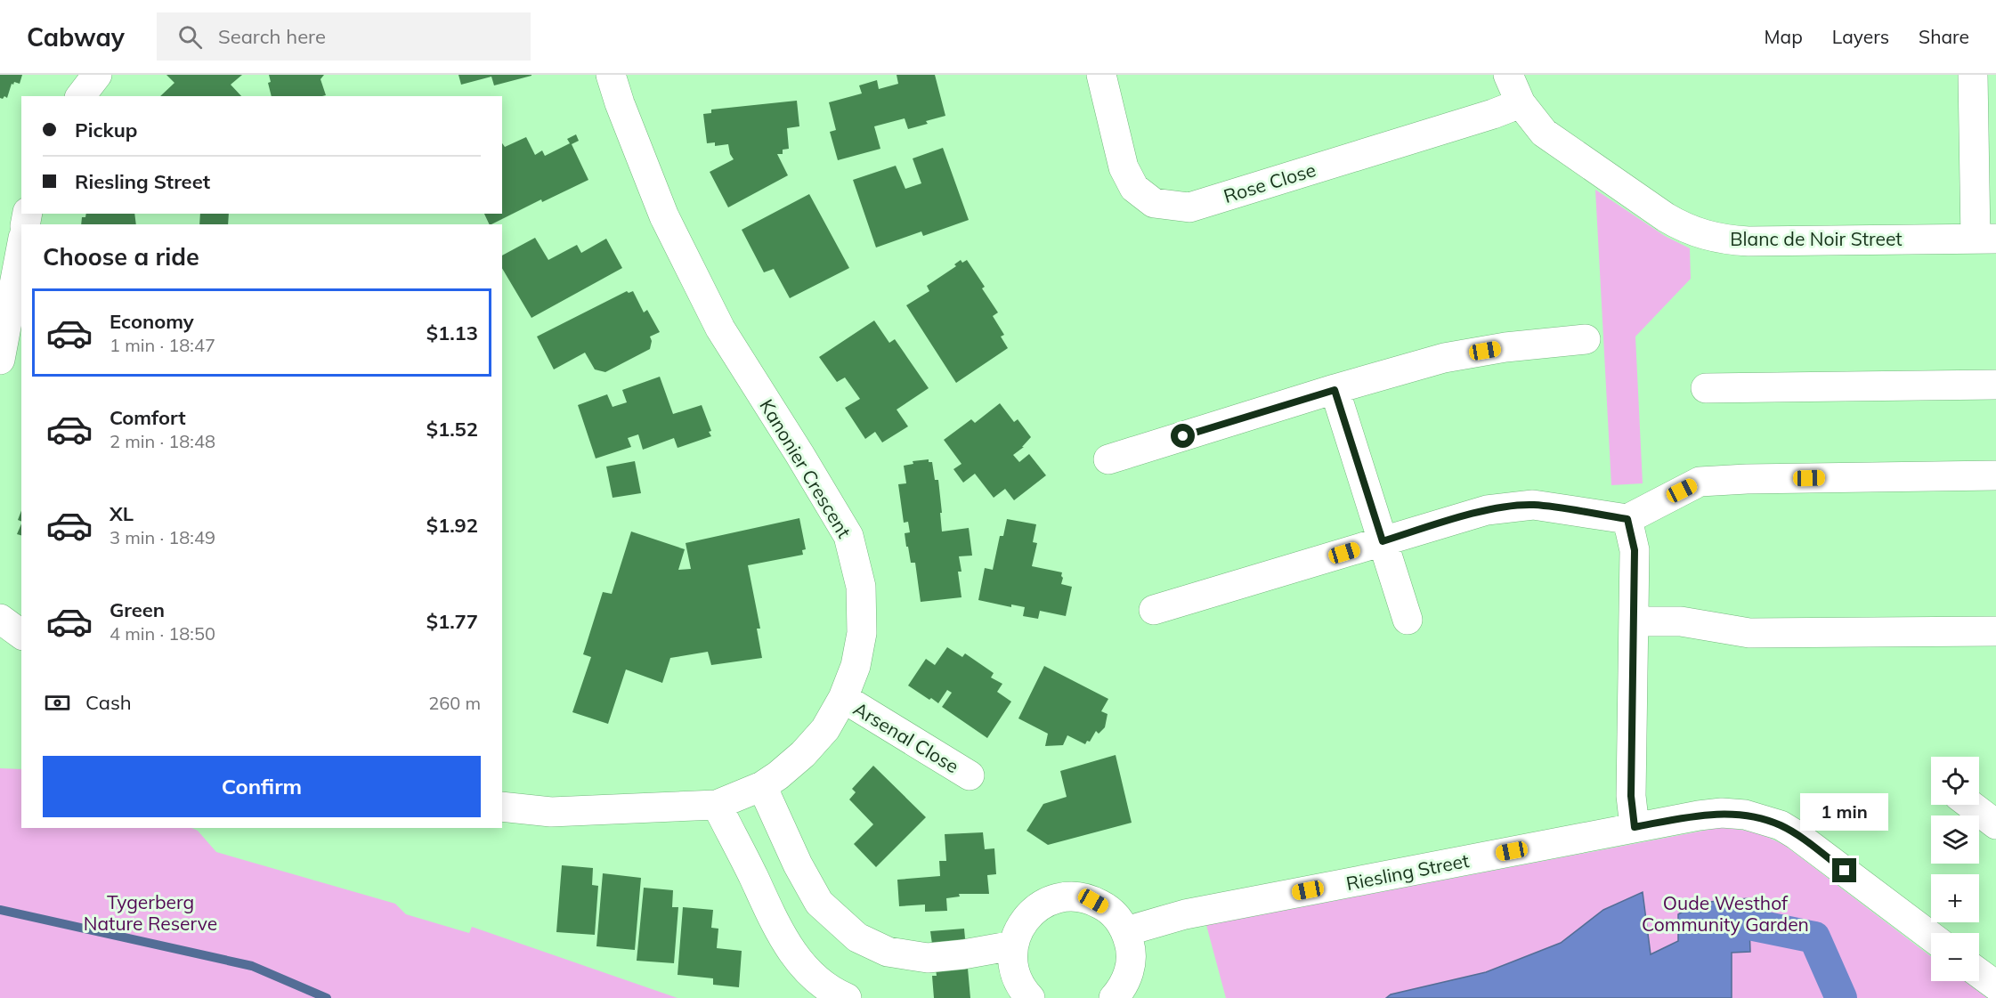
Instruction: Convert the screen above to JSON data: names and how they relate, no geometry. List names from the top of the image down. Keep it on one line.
{"streets":{"street":["Rose Close","Blanc de Noir Street","Kanonier Crescent","Arsenal Close","Riesling Street"]},"crossings":[["Rose Close","Blanc de Noir Street"],["Kanonier Crescent","Arsenal Close"]],"parks":["Tygerberg Nature Reserve","Oude Westhof Community Garden"],"page":{"header":"Cabway","search":"Search here","nav":["Map","Layers","Share"],"banner":["Pickup","Riesling Street"],"heading":"Choose a ride","list":[{"name":"Economy","note":"1 min · 18:47","value":"$1.13"},{"name":"Comfort","note":"2 min · 18:48","value":"$1.52"},{"name":"XL","note":"3 min · 18:49","value":"$1.92"},{"name":"Green","note":"4 min · 18:50","value":"$1.77"}],"pay":["Cash","260 m"],"buttons":"Confirm","map_buttons":["+","−"],"bubble":"1 min"}}
